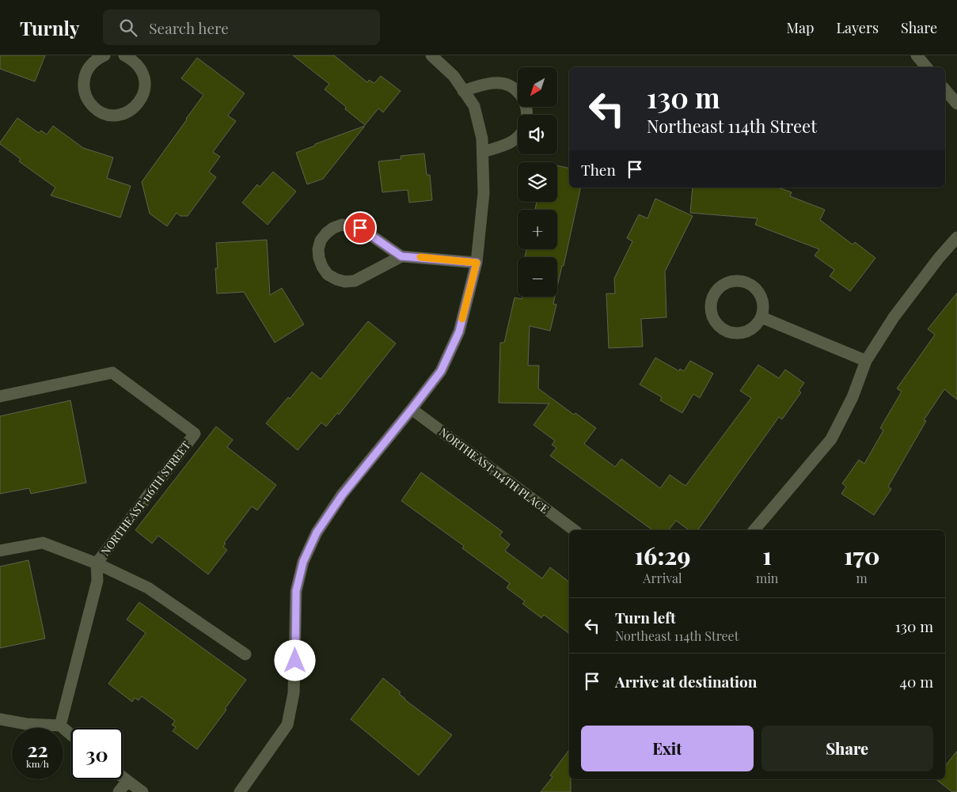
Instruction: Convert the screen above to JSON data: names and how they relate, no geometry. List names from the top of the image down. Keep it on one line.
{"streets":{"street":["NORTHEAST 114TH PLACE","NORTHEAST 116TH STREET"]},"north":"bottom left","page":{"header":"Turnly","search":"Search here","nav":["Map","Layers","Share"],"map_buttons":["+","−"],"turn":["130 m","Northeast 114th Street"],"then":"Then","eta":["16:29","Arrival","1","min","170","m"],"list":[{"name":"Turn left","note":"Northeast 114th Street","value":"130 m"},{"name":"Arrive at destination","value":"40 m"}],"buttons":["Exit","Share"],"speed":"22 km/h","limit":"30"}}
